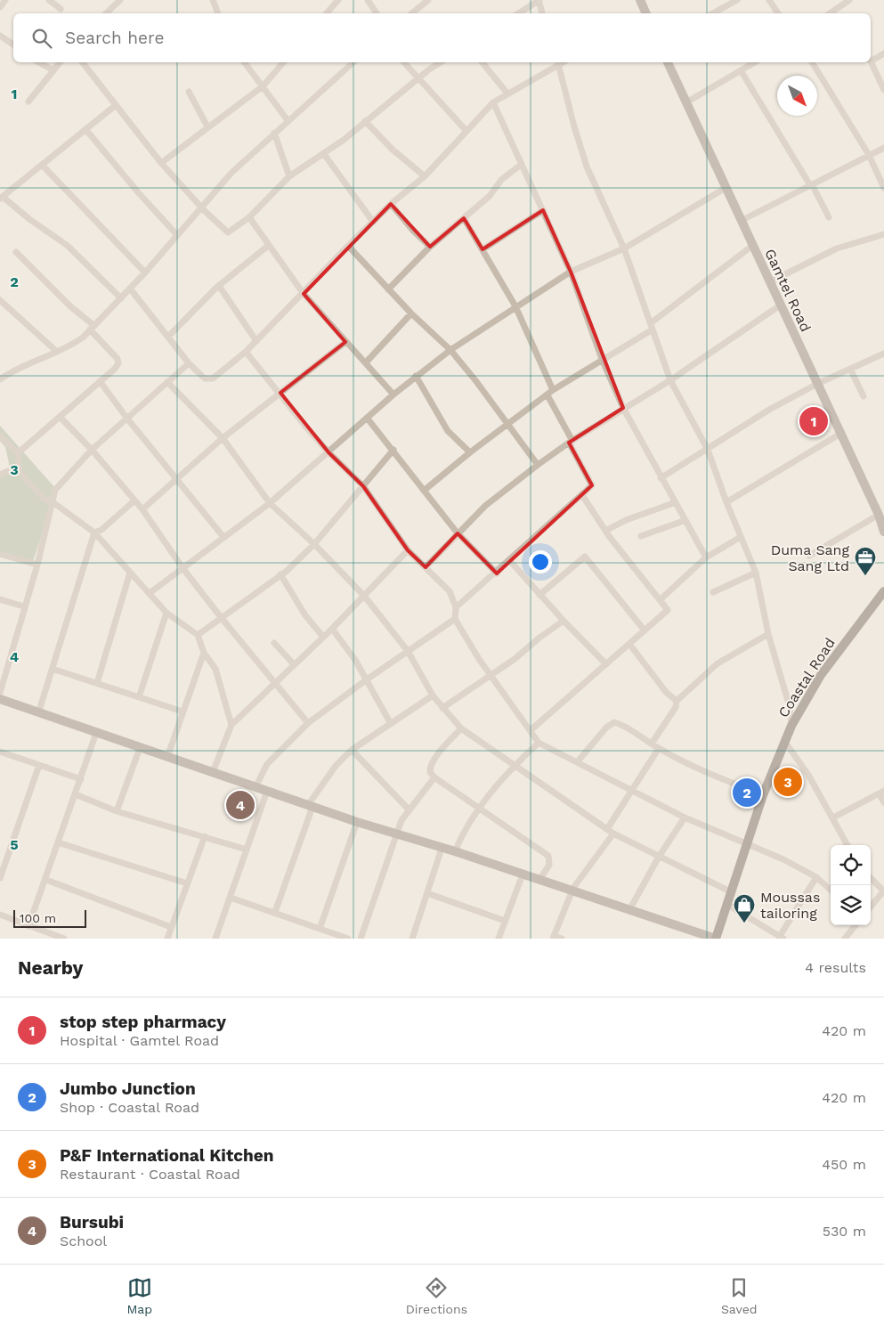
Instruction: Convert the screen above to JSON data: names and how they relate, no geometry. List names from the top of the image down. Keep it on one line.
{"streets":{"main road":["Coastal Road"],"street":["Gamtel Road"]},"places":{"office":["Duma Sang Sang Ltd"],"shop":["Moussas tailoring"]},"scale_bar":"100 m","north":"bottom right","page":{"search":"Search here","pins":["1","3","2","4"],"scale":"100 m","heading":["Nearby","4 results"],"list":[{"mark":"1","name":"stop step pharmacy","note":"Hospital · Gamtel Road","value":"420 m"},{"mark":"2","name":"Jumbo Junction","note":"Shop · Coastal Road","value":"420 m"},{"mark":"3","name":"P&F International Kitchen","note":"Restaurant · Coastal Road","value":"450 m"},{"mark":"4","name":"Bursubi","note":"School","value":"530 m"}],"nav":["Map","Directions","Saved"]},"grid":{"rows":["1","2","3","4","5"]}}
